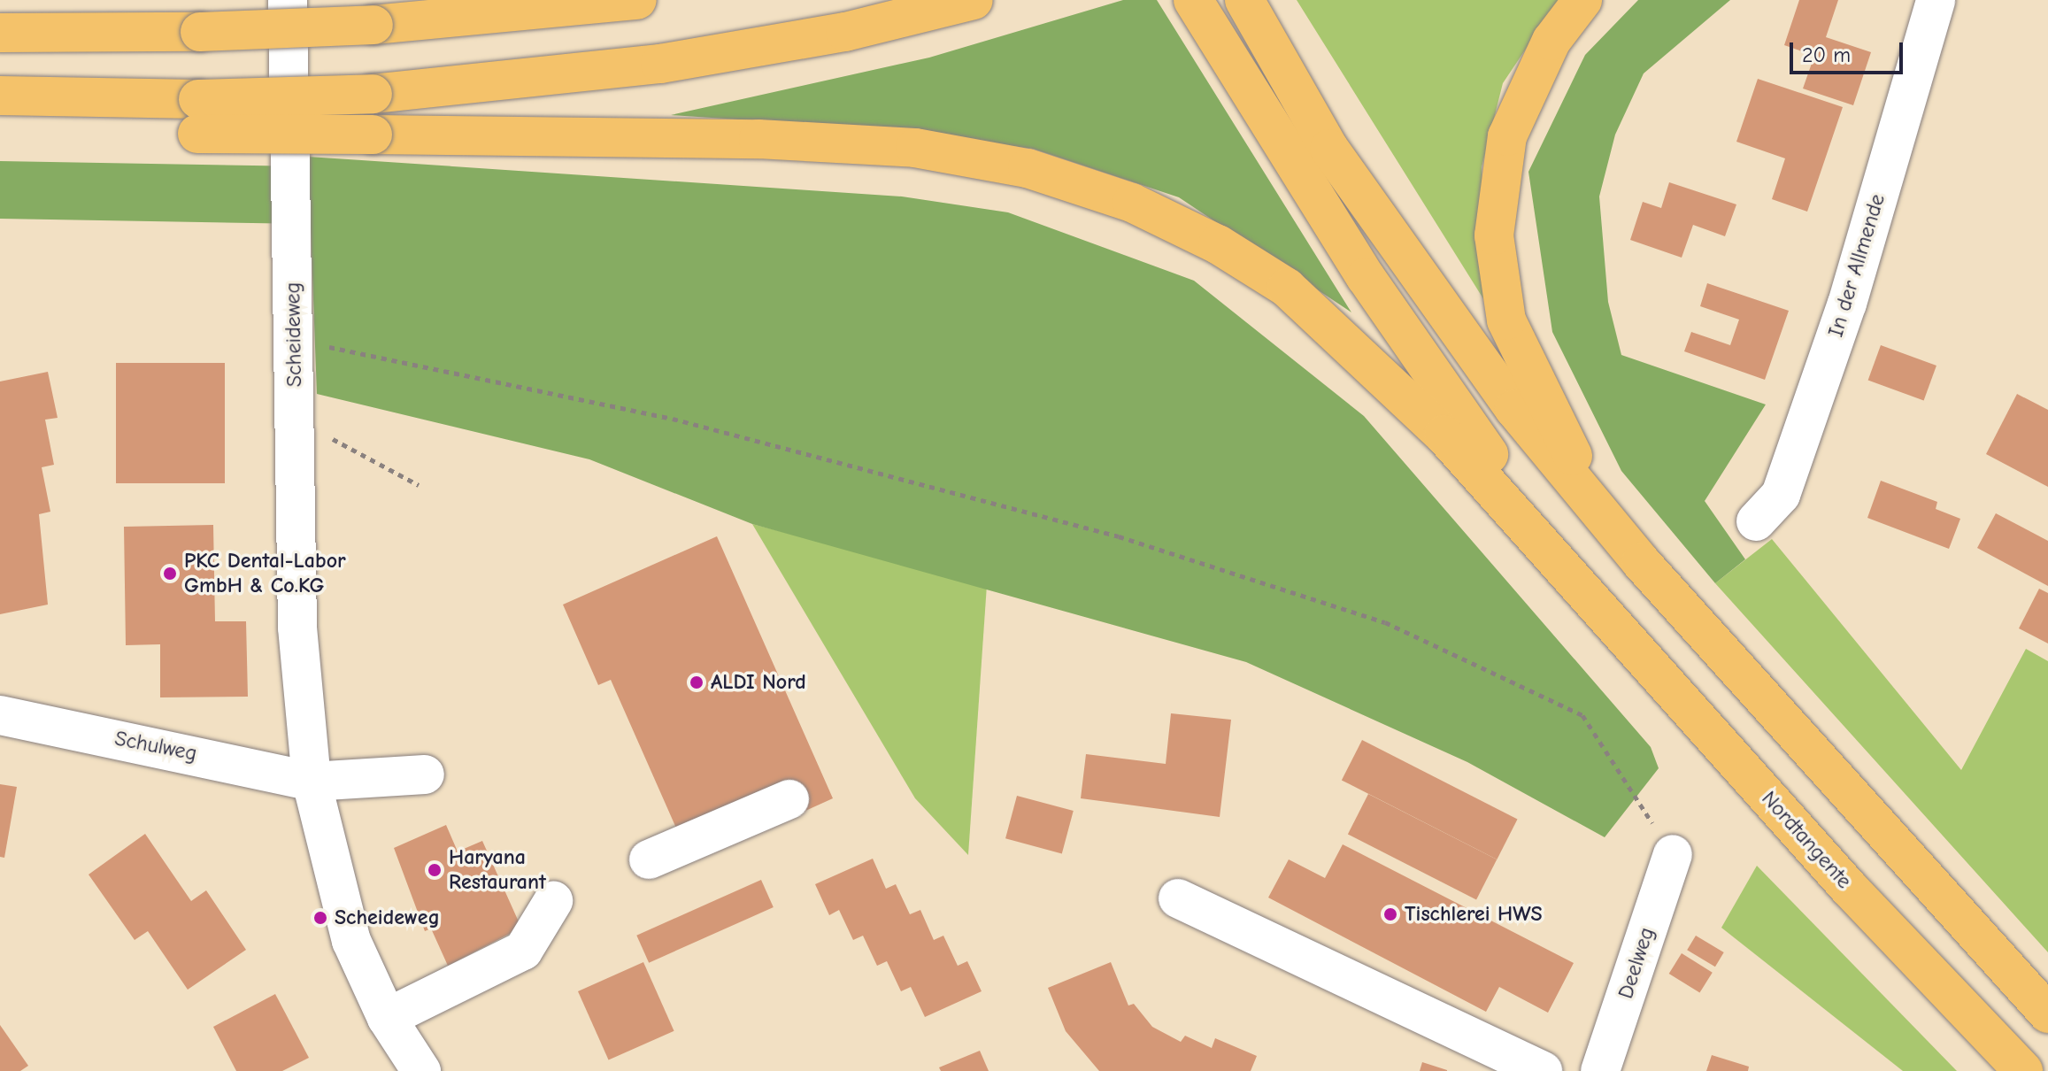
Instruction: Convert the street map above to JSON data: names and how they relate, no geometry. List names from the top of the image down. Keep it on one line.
{"streets":{"highway":["Nordtangente"],"street":["In der Allmende","Scheideweg","Schulweg","Deelweg"]},"crossings":[["Scheideweg","Schulweg"]],"places":["PKC Dental-Labor GmbH & Co.KG","ALDI Nord","Haryana Restaurant","Tischlerei HWS","Scheideweg"],"scale_bar":"20 m"}
